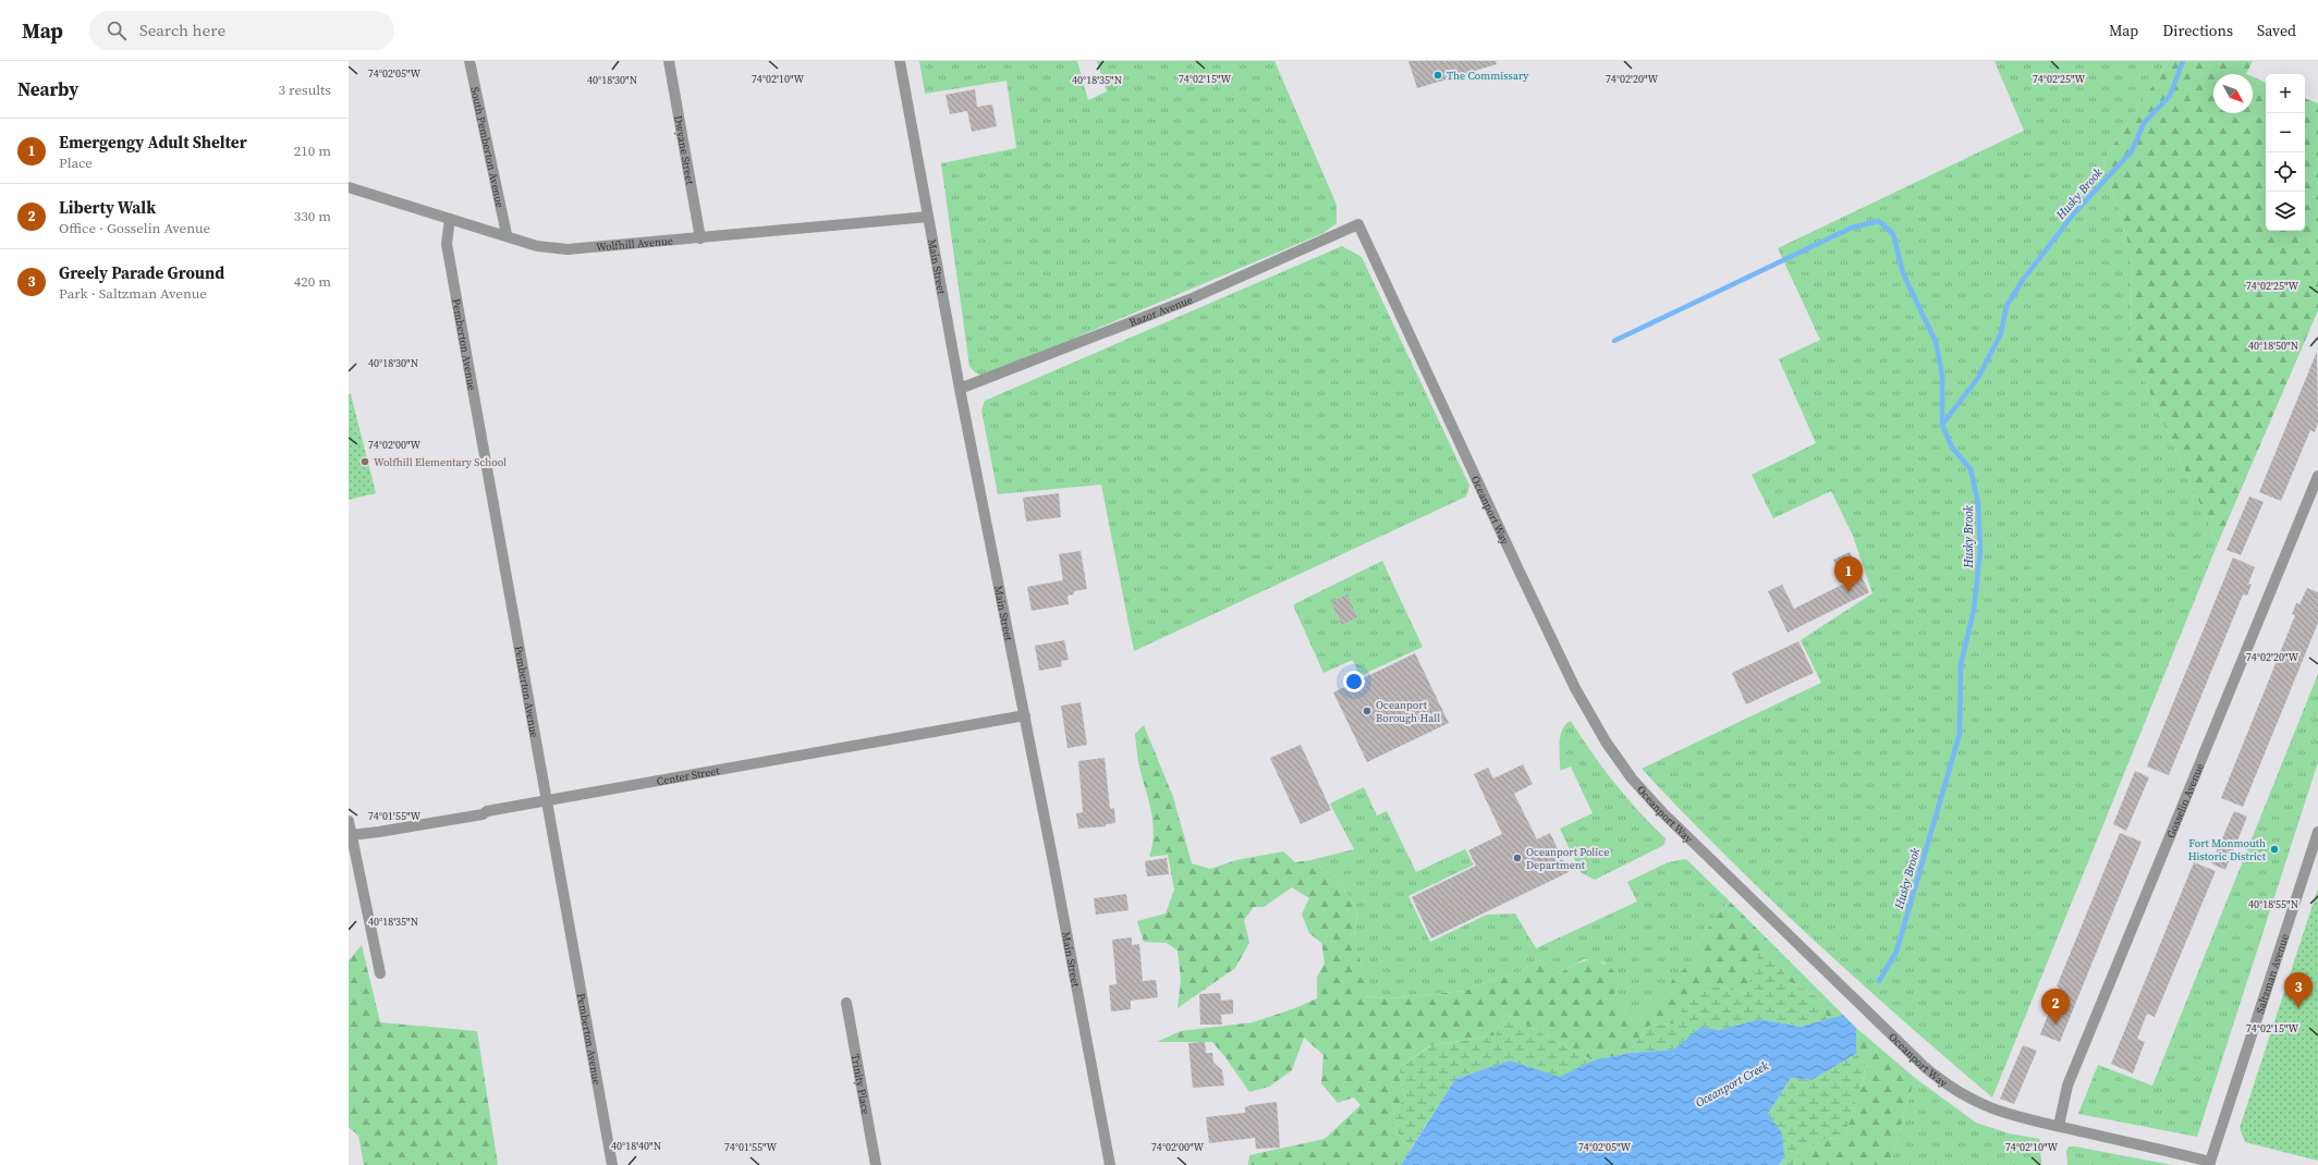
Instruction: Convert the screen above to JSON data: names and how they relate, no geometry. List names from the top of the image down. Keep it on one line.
{"streets":{"street":["South Pemberton Avenue","Dwyane Street","Wolfhill Avenue","Main Street","Razor Avenue","Pemberton Avenue","Oceanport Way","Center Street","Gosselin Avenue","Saltzman Avenue","Trinity Place"]},"crossings":[["South Pemberton Avenue","Wolfhill Avenue"],["Dwyane Street","Wolfhill Avenue"],["Wolfhill Avenue","Main Street"],["Wolfhill Avenue","Pemberton Avenue"],["Main Street","Razor Avenue"],["Main Street","Center Street"],["Razor Avenue","Oceanport Way"],["Pemberton Avenue","Center Street"],["Oceanport Way","Gosselin Avenue"],["Oceanport Way","Saltzman Avenue"]],"water":["Husky Brook","Oceanport Creek"],"places":["The Commissary","Wolfhill Elementary School","Oceanport Borough Hall","Fort Monmouth Historic District","Oceanport Police Department"],"north":"bottom right","page":{"header":"Map","search":"Search here","nav":["Map","Directions","Saved"],"heading":["Nearby","3 results"],"map_buttons":["+","−"],"list":[{"mark":"1","name":"Emergengy Adult Shelter","note":"Place","value":"210 m"},{"mark":"2","name":"Liberty Walk","note":"Office · Gosselin Avenue","value":"330 m"},{"mark":"3","name":"Greely Parade Ground","note":"Park · Saltzman Avenue","value":"420 m"}],"pins":["1","3","2"]},"coordinates":["74°02'05\"W","74°02'10\"W","74°02'15\"W","74°02'20\"W","74°02'25\"W","40°18'30\"N","40°18'35\"N","40°18'50\"N","74°02'00\"W","74°01'55\"W","40°18'55\"N","40°18'40\"N"]}
